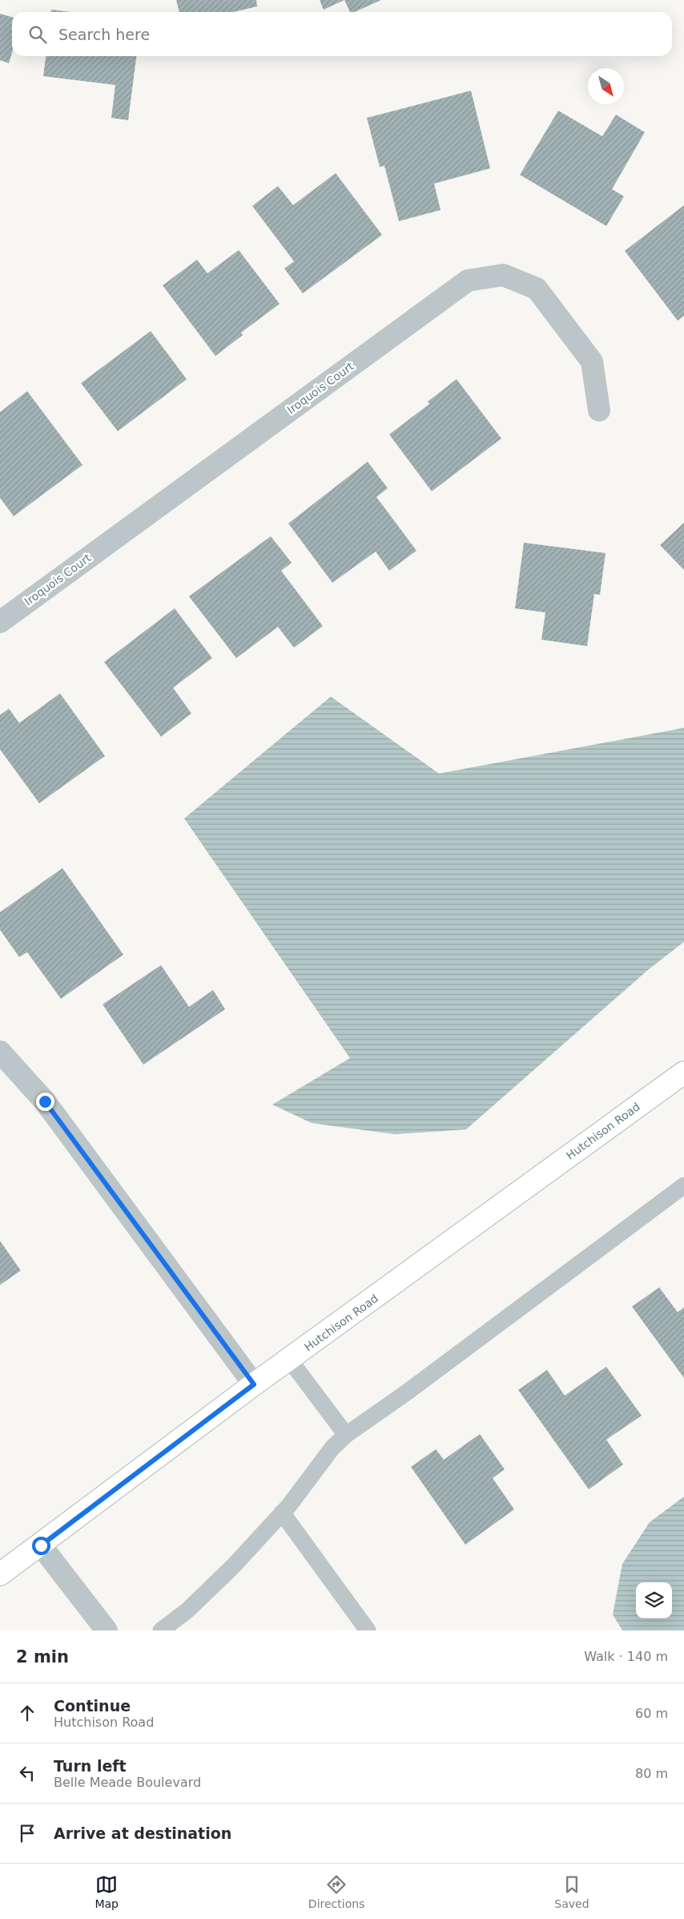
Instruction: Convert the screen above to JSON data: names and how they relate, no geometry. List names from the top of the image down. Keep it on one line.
{"streets":{"street":["Iroquois Court","Hutchison Road"]},"north":"bottom right","page":{"search":"Search here","heading":["2 min","Walk · 140 m"],"list":[["Continue","Hutchison Road","60 m"],["Turn left","Belle Meade Boulevard","80 m"],"Arrive at destination"],"nav":["Map","Directions","Saved"]}}
